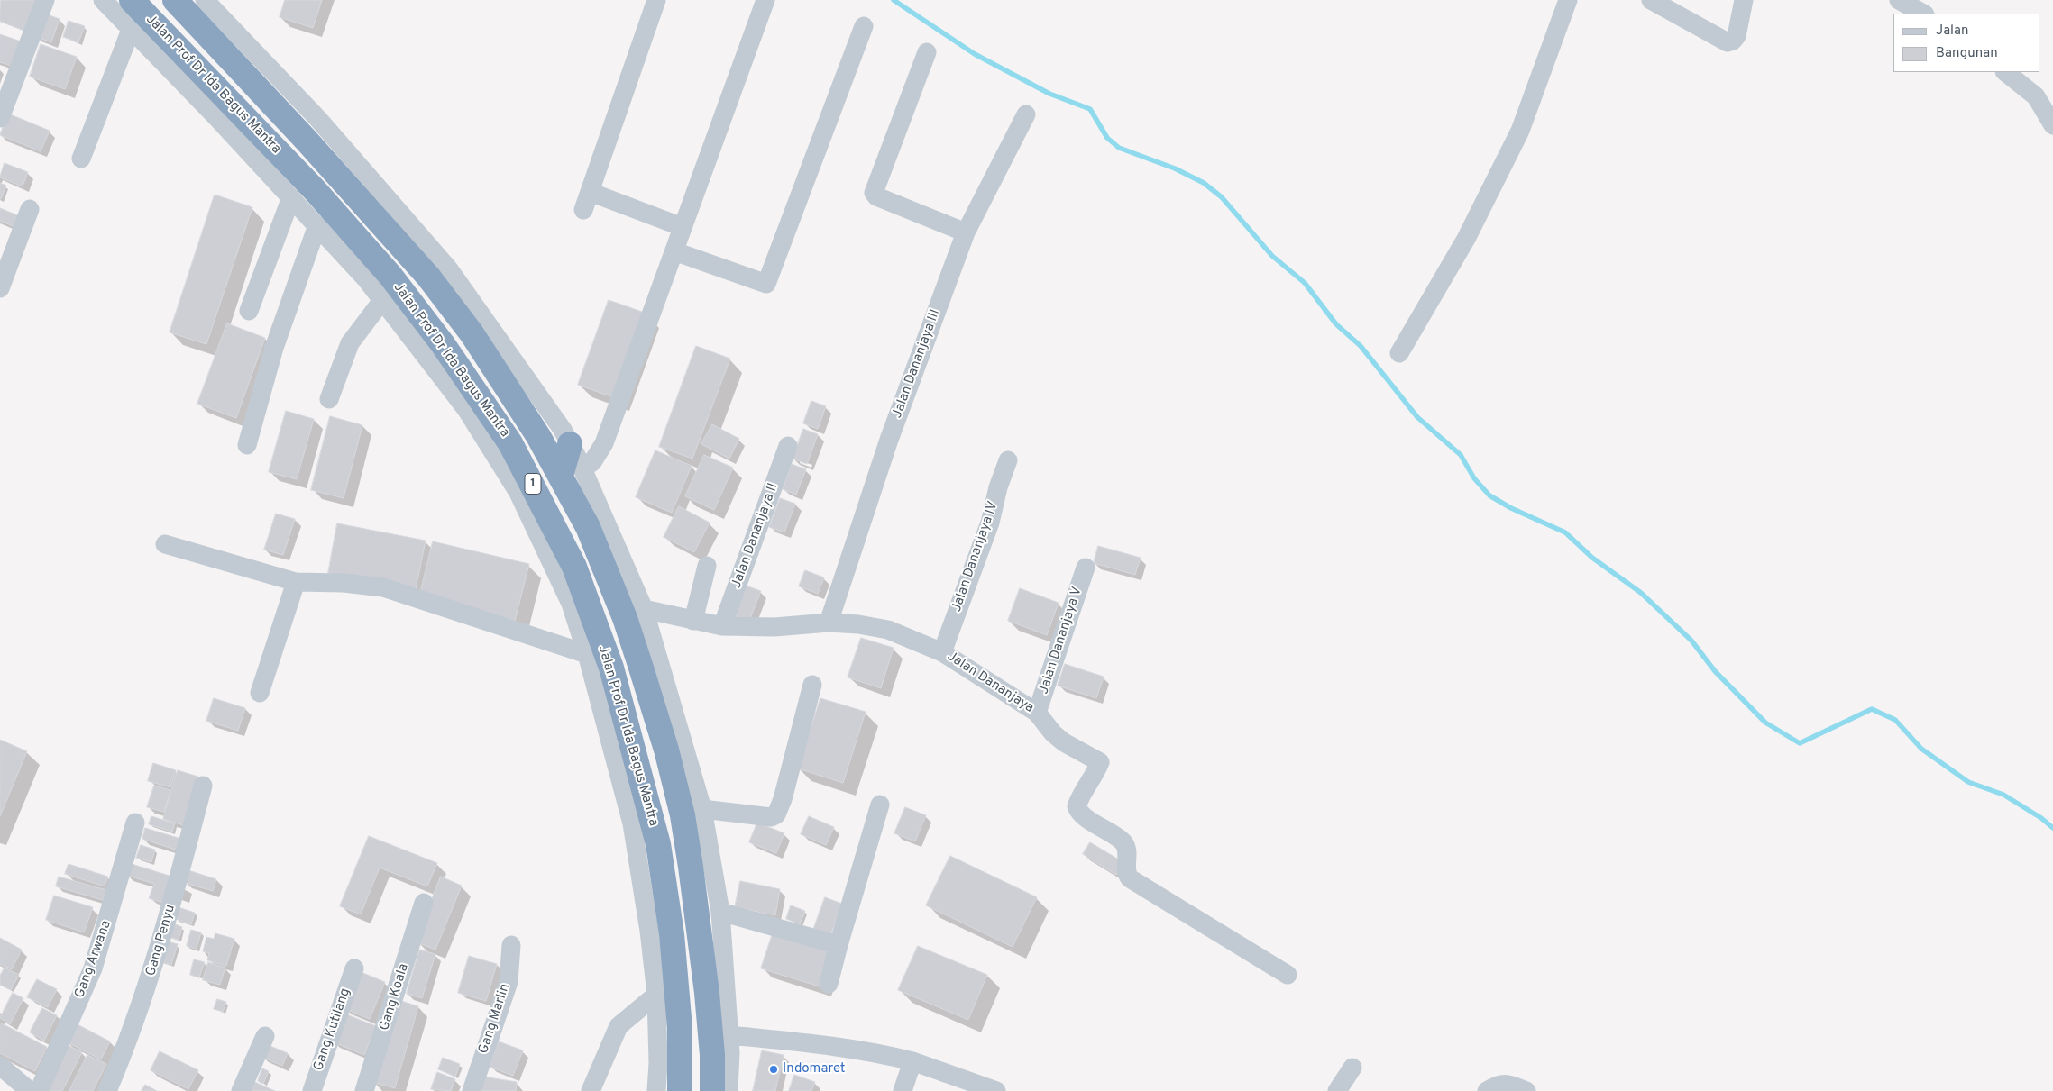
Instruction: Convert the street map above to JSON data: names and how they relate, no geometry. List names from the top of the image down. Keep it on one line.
{"streets":{"highway":["Jalan Prof Dr Ida Bagus Mantra","1"],"street":["Jalan Dananjaya III","Jalan Dananjaya II","Jalan Dananjaya IV","Jalan Dananjaya V","Jalan Dananjaya","Gang Penyu","Gang Arwana","Gang Koala","Gang Marlin","Gang Kutilang"]},"crossings":[["Jalan Dananjaya III","Jalan Dananjaya"],["Jalan Dananjaya II","Jalan Dananjaya"],["Jalan Dananjaya IV","Jalan Dananjaya"],["Jalan Dananjaya V","Jalan Dananjaya"]],"places":["Indomaret"],"legend":["Jalan","Bangunan"]}
